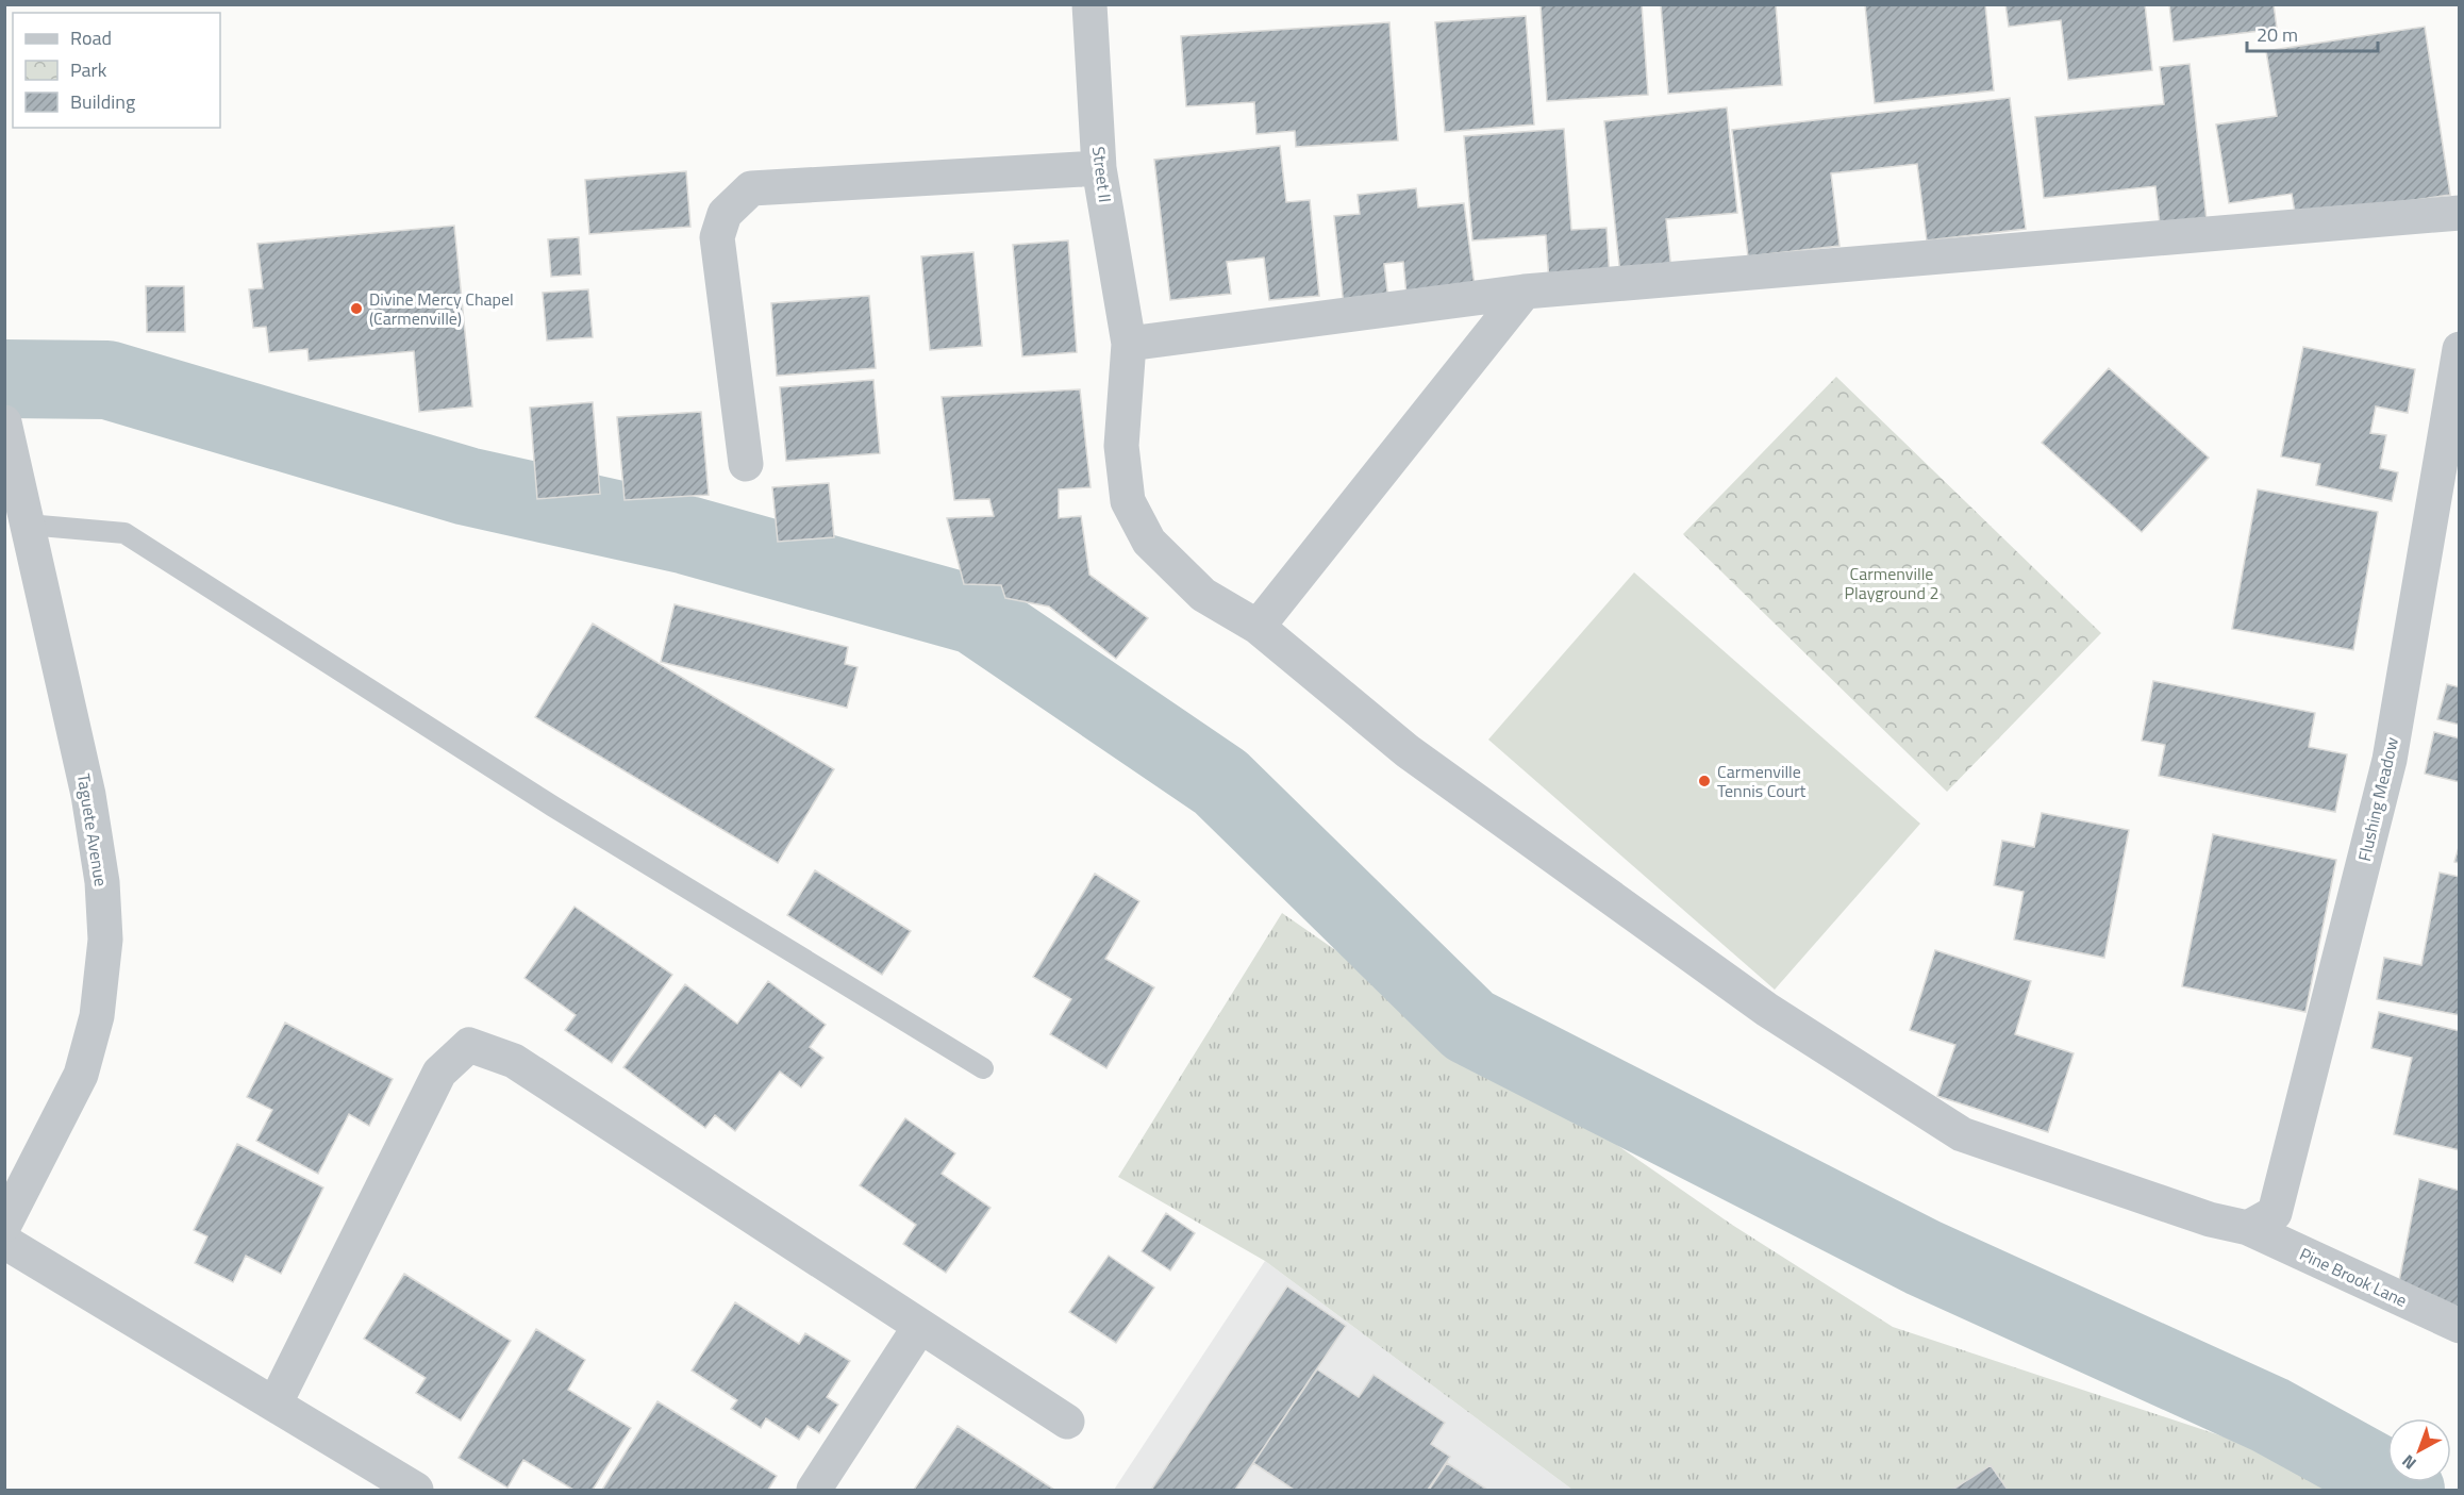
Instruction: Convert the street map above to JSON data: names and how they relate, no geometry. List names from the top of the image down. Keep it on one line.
{"streets":{"street":["Street II","Flushing Meadow","Taguete Avenue","Pine Brook Lane"]},"crossings":[["Street II","Pine Brook Lane"],["Flushing Meadow","Pine Brook Lane"]],"parks":["Carmenville Playground 2"],"places":["Divine Mercy Chapel (Carmenville)","Carmenville Tennis Court"],"legend":["Road","Park","Building"],"scale_bar":"20 m","north":"bottom left"}
